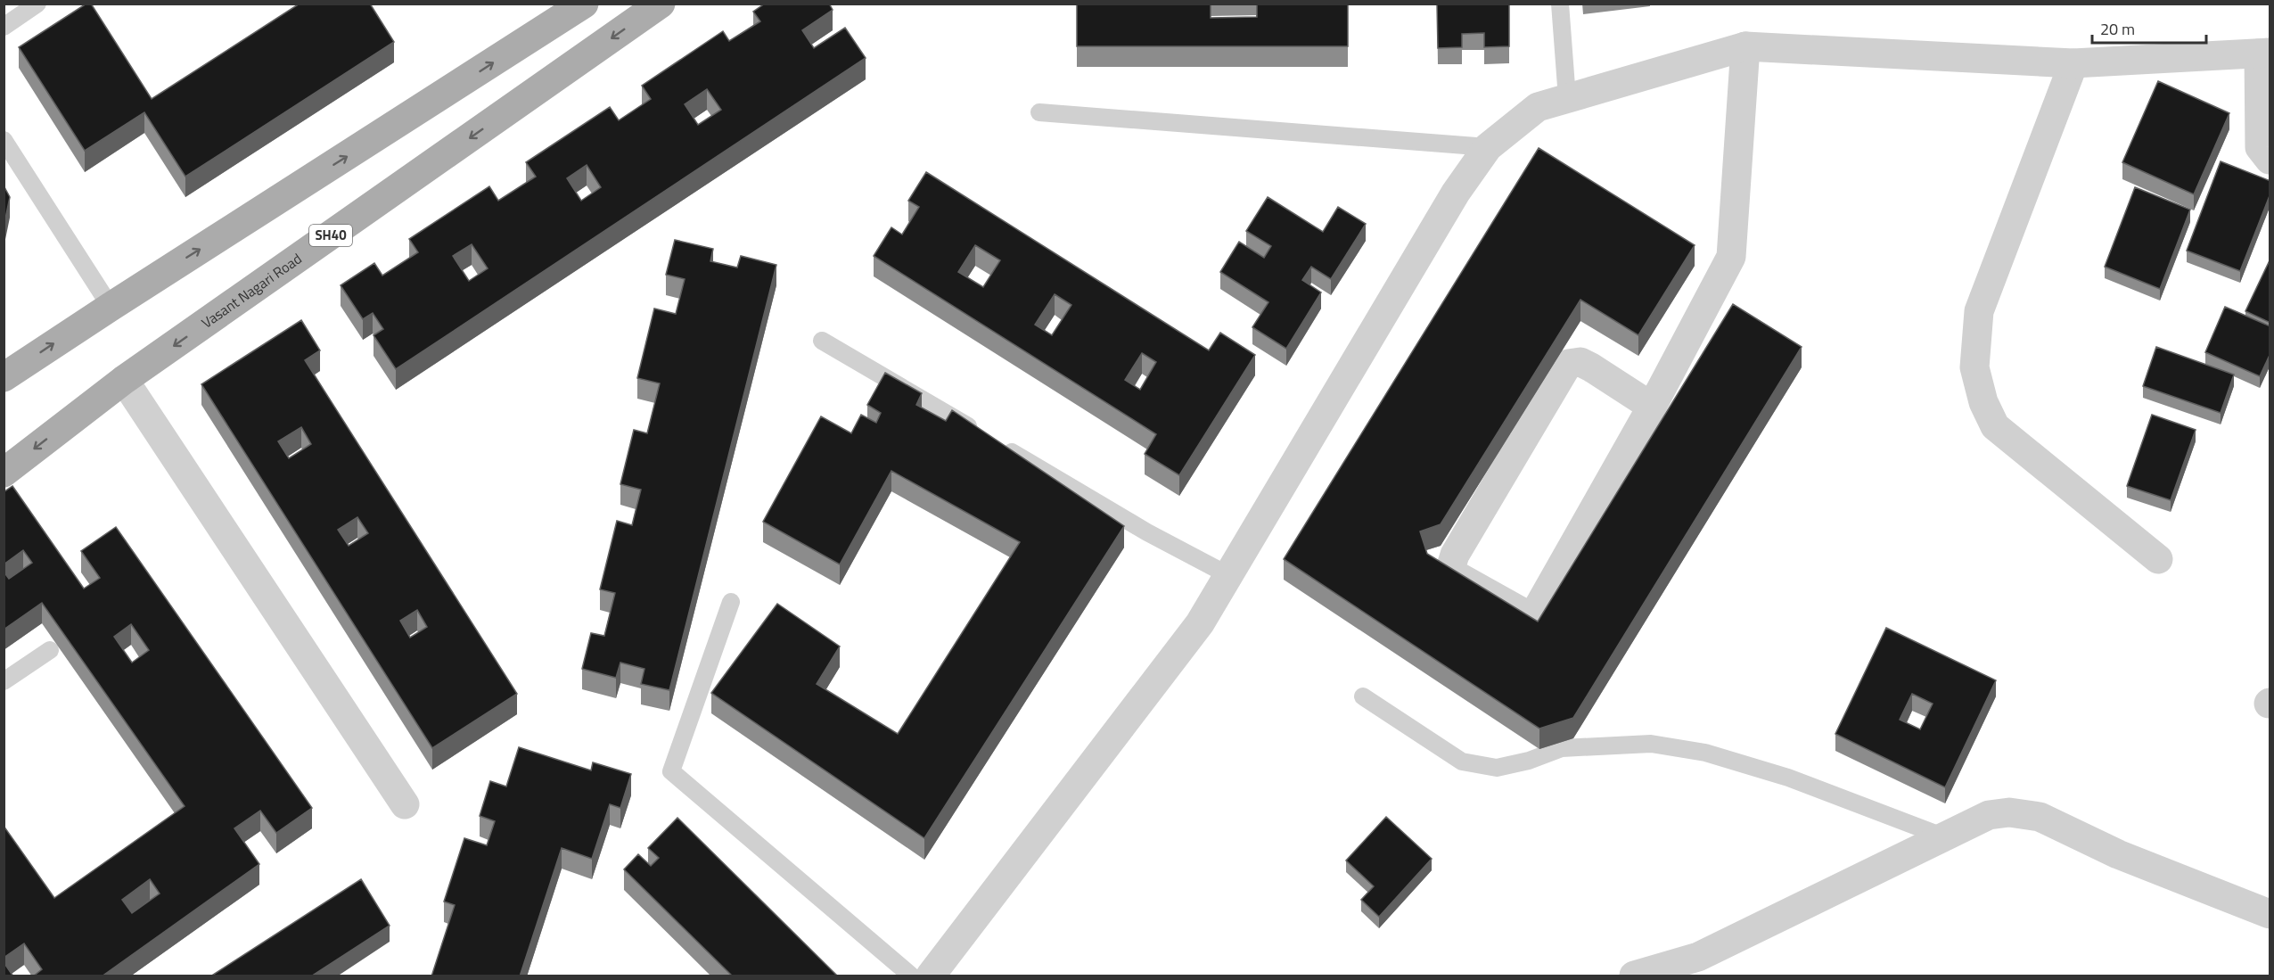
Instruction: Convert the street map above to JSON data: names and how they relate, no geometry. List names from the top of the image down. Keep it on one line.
{"streets":{"main road":["SH40","Vasant Nagari Road"]},"scale_bar":"20 m"}
